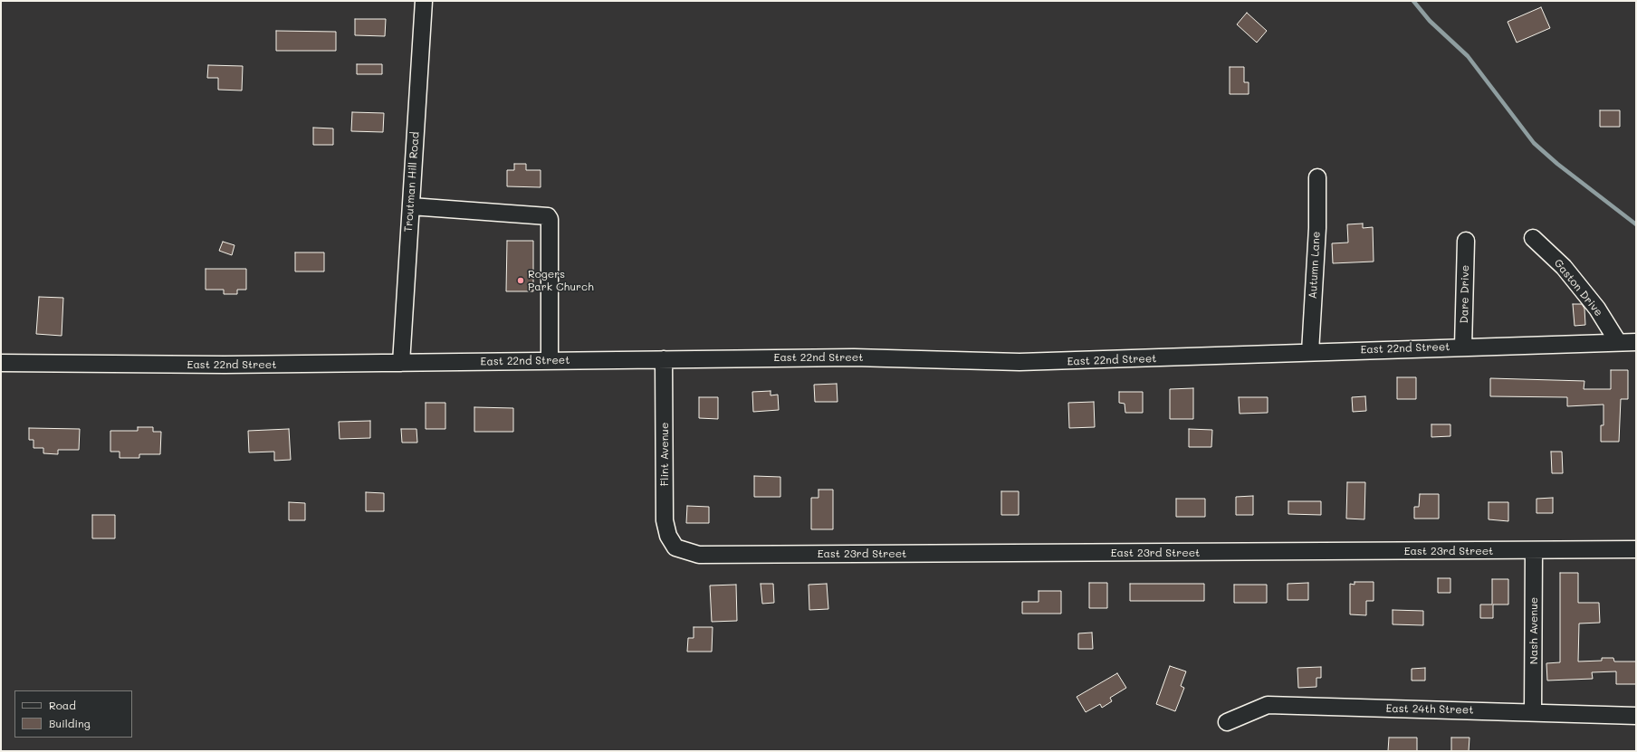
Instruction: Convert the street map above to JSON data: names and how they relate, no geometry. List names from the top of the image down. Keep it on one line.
{"streets":{"street":["Troutman Hill Road","Autumn Lane","Gaston Drive","Dare Drive","East 22nd Street","Flint Avenue","East 23rd Street","Nash Avenue","East 24th Street"]},"crossings":[["Troutman Hill Road","East 22nd Street"],["Autumn Lane","East 22nd Street"],["Gaston Drive","East 22nd Street"],["Dare Drive","East 22nd Street"],["East 22nd Street","Flint Avenue"],["Flint Avenue","East 23rd Street"],["East 23rd Street","Nash Avenue"],["Nash Avenue","East 24th Street"]],"places":["Rogers Park Church"],"legend":["Road","Building"]}
